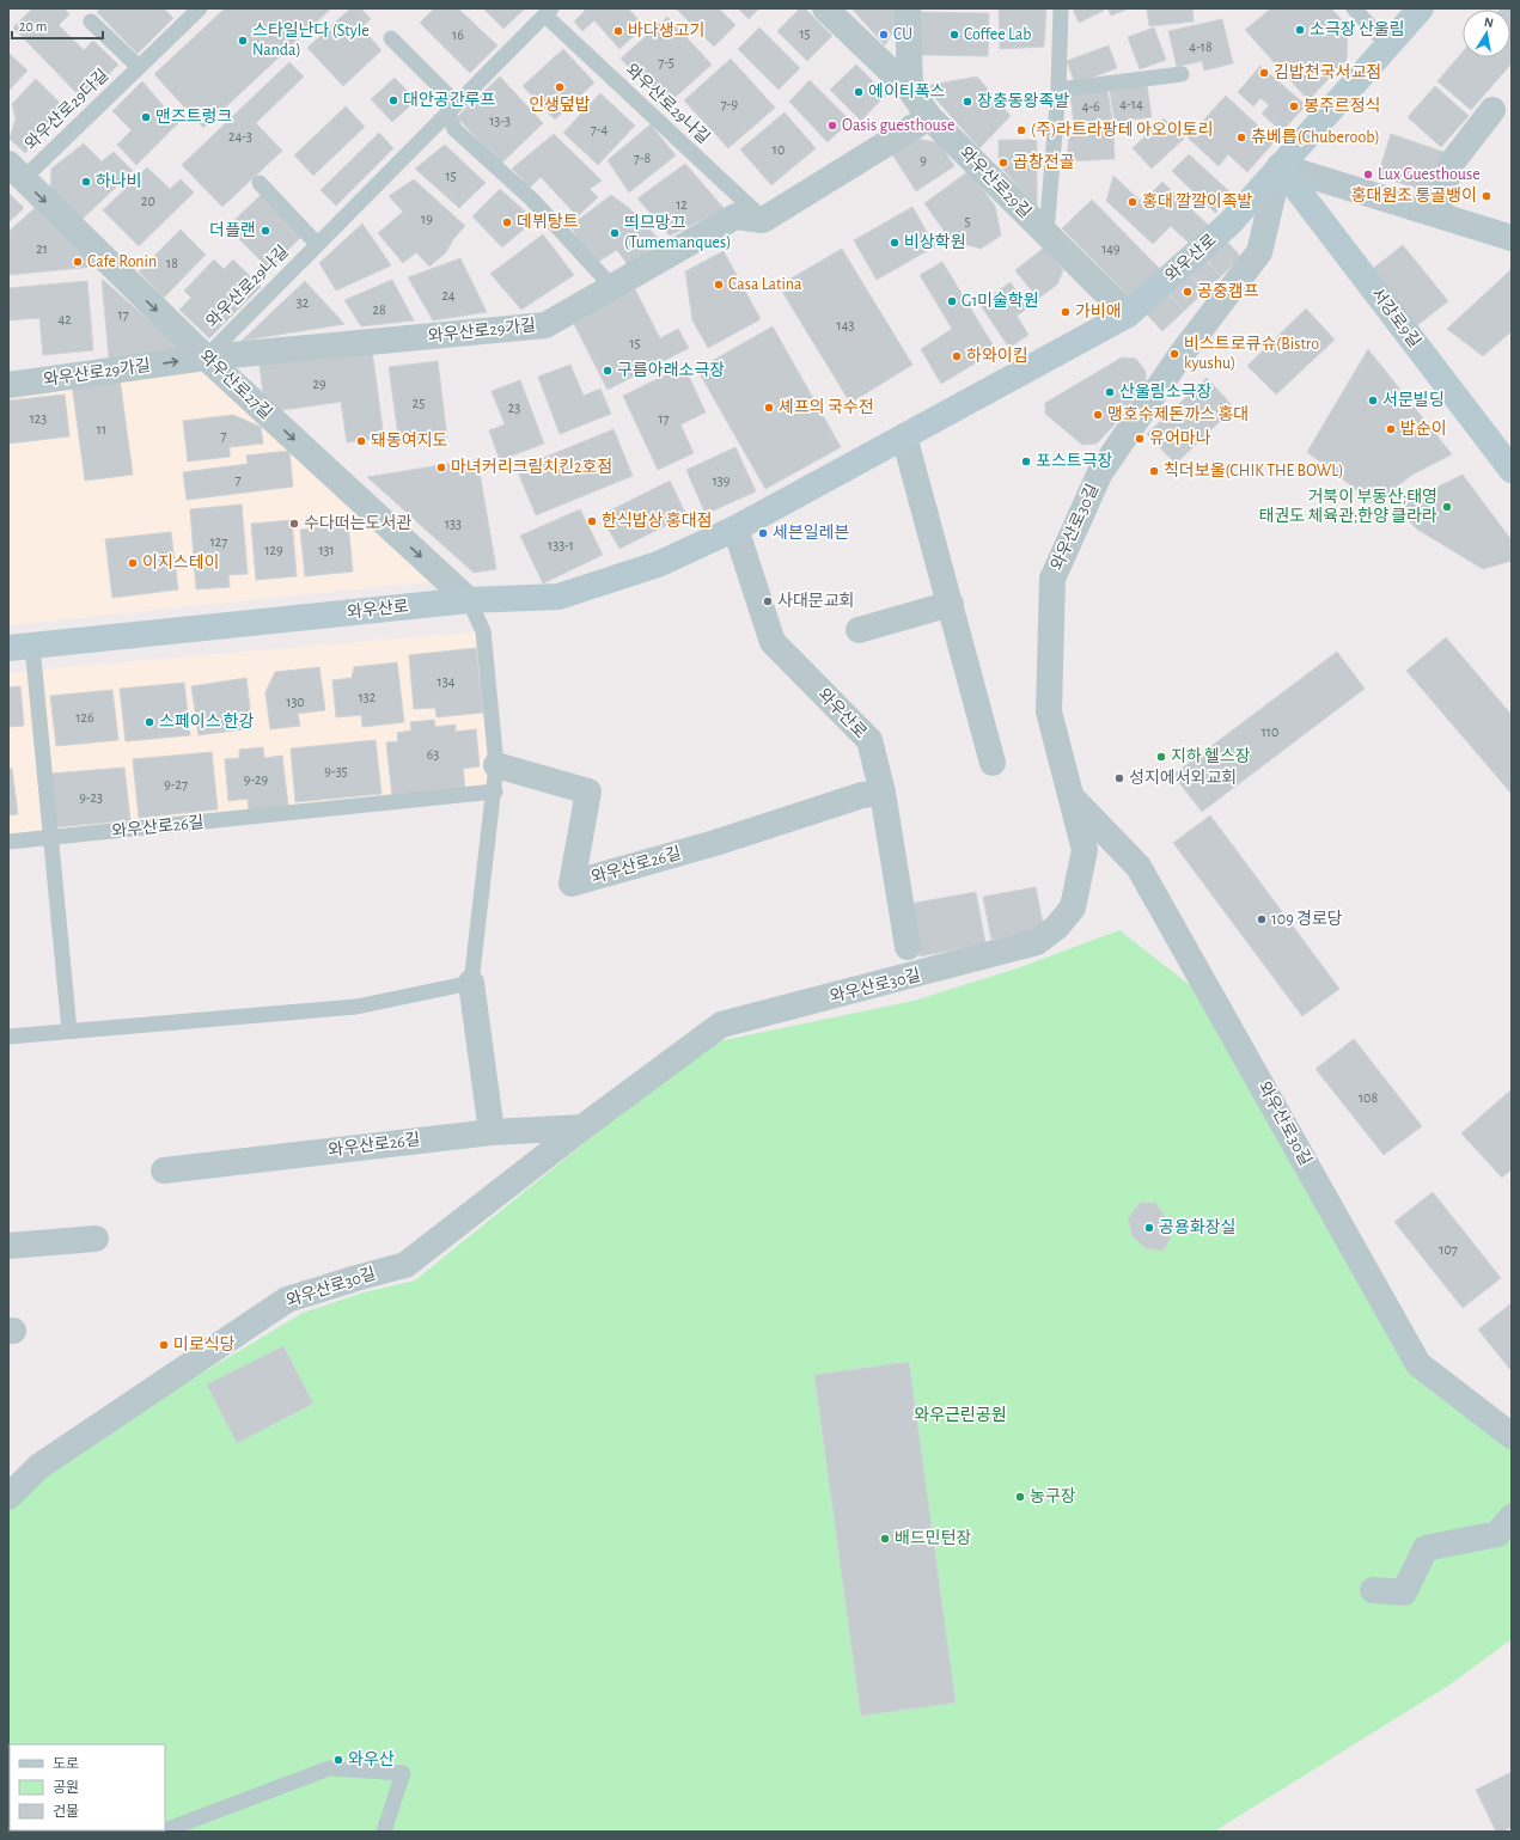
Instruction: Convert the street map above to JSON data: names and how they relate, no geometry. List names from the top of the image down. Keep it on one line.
{"streets":{"street":["와우산로29길","와우산로","서강로9길","와우산로29가길","와우산로27길","와우산로30길","와우산로26길"],"lane":["와우산로29나길","와우산로29다길"]},"crossings":[["와우산로29나길","와우산로29가길"],["와우산로29나길","와우산로27길"],["와우산로29다길","와우산로27길"],["와우산로29길","와우산로"],["와우산로","서강로9길"],["와우산로","와우산로27길"],["와우산로","와우산로30길"],["와우산로","와우산로26길"],["서강로9길","와우산로30길"],["와우산로29가길","와우산로27길"]],"one_way":["와우산로27길"],"parks":["와우근린공원"],"places":["소극장 산울림","바다생고기","CU","Coffee Lab","스타일난다 (Style Nanda)","김밥천국서교점","인생덮밥","에이티폭스","대안공간루프","장충동왕족발","봉주르정식","맨즈트렁크","Oasis guesthouse","(주)라트라팡테 아오이토리","츄베릅(Chuberoob)","곱창전골","Lux Guesthouse","하나비","홍대원조 통골뱅이","홍대 깔깔이족발","데뷔탕트","더플랜","띄므망끄 (Tumemanques)","비상학원","Cafe Ronin","Casa Latina","공중캠프","G1미술학원","가비애","비스트로큐슈(Bistro kyushu)","하와이킴","구름아래소극장","산울림소극장","서문빌딩","셰프의 국수전","맹호수제돈까스 홍대","밥순이","유어마나","돼동여지도","포스트극장","마녀커리크림치킨2호점","칙더보울(CHIK THE BOWL)","거북이 부동산;태영 태권도 체육관;한양 클라라","한식밥상 홍대점","수다떠는도서관","세븐일레븐","이지스테이","사대문교회","스페이스 한강","지하 헬스장","성지에서외교회","109 경로당","공용화장실","미로식당","농구장","배드민턴장","와우산"],"house_numbers":["15","16","4-18","7-5","7-9","4-14","4-6","13-3","7-4","24-3","10","7-8","9","15","20","12","19","5","21","149","18","24","32","28","17","42","143","15","29","25","23","123","17","11","7","7","139","133","127","133-1","129","131","134","132","130","126","110","63","9-35","9-29","9-27","9-23","108","107"],"legend":["도로","공원","건물"],"scale_bar":"20 m","north":"top"}
